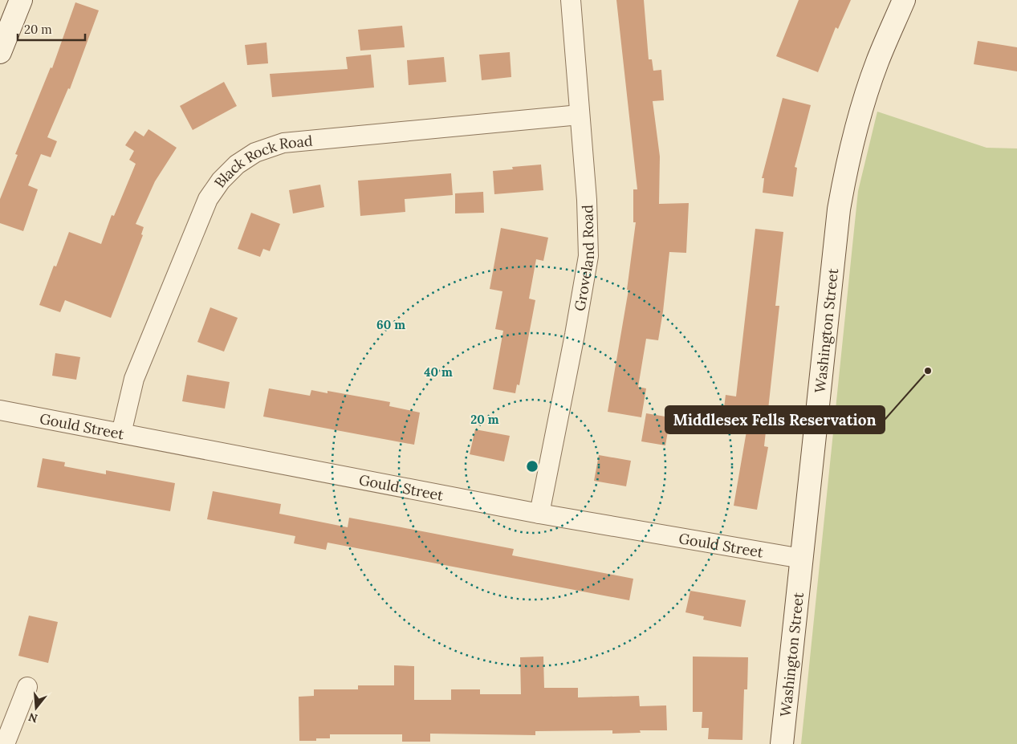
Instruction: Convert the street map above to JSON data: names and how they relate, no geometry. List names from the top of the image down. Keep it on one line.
{"streets":{"main road":["Washington Street"],"street":["Black Rock Road","Groveland Road","Gould Street"]},"crossings":[["Black Rock Road","Groveland Road"],["Black Rock Road","Gould Street"],["Groveland Road","Gould Street"],["Washington Street","Gould Street"]],"places":["Middlesex Fells Reservation"],"scale_bar":"20 m","north":"bottom","rings":["60 m","40 m","20 m"]}
